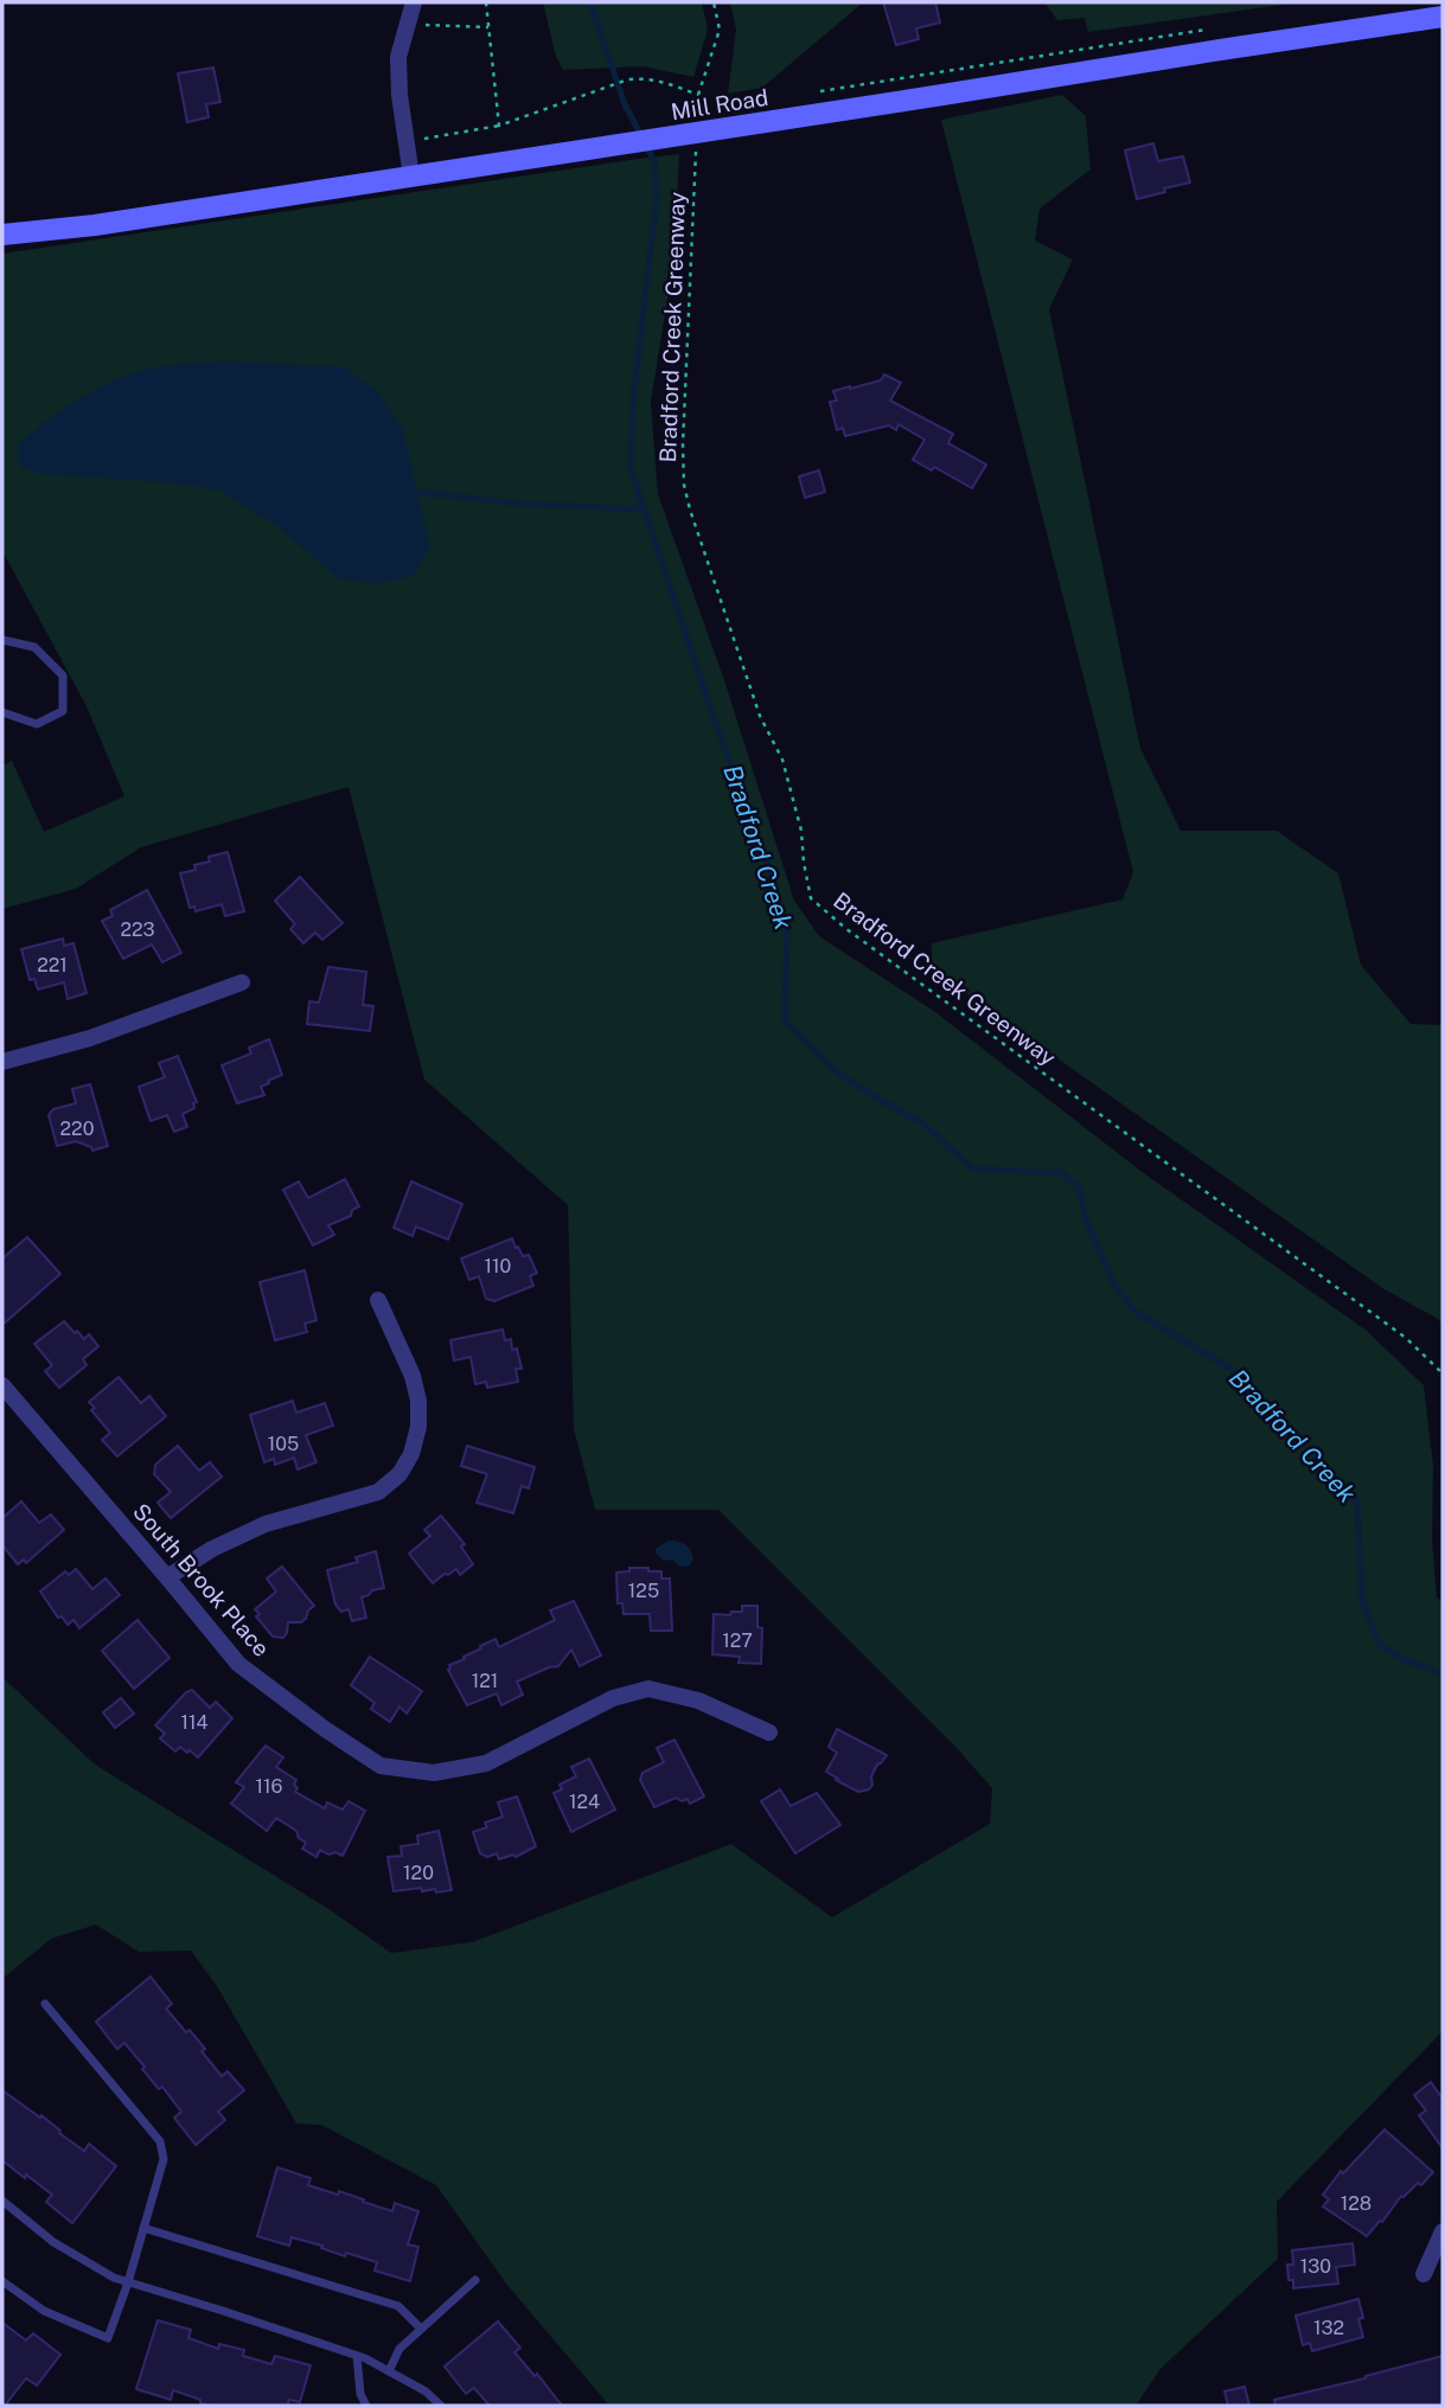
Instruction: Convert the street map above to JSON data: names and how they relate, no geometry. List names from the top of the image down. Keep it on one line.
{"streets":{"street":["Mill Road","South Brook Place"],"path":["Bradford Creek Greenway"]},"crossings":[["Mill Road","Bradford Creek Greenway"]],"water":["Bradford Creek"],"house_numbers":["223","221","220","110","105","125","127","121","114","116","124","120","128","130","132"]}
